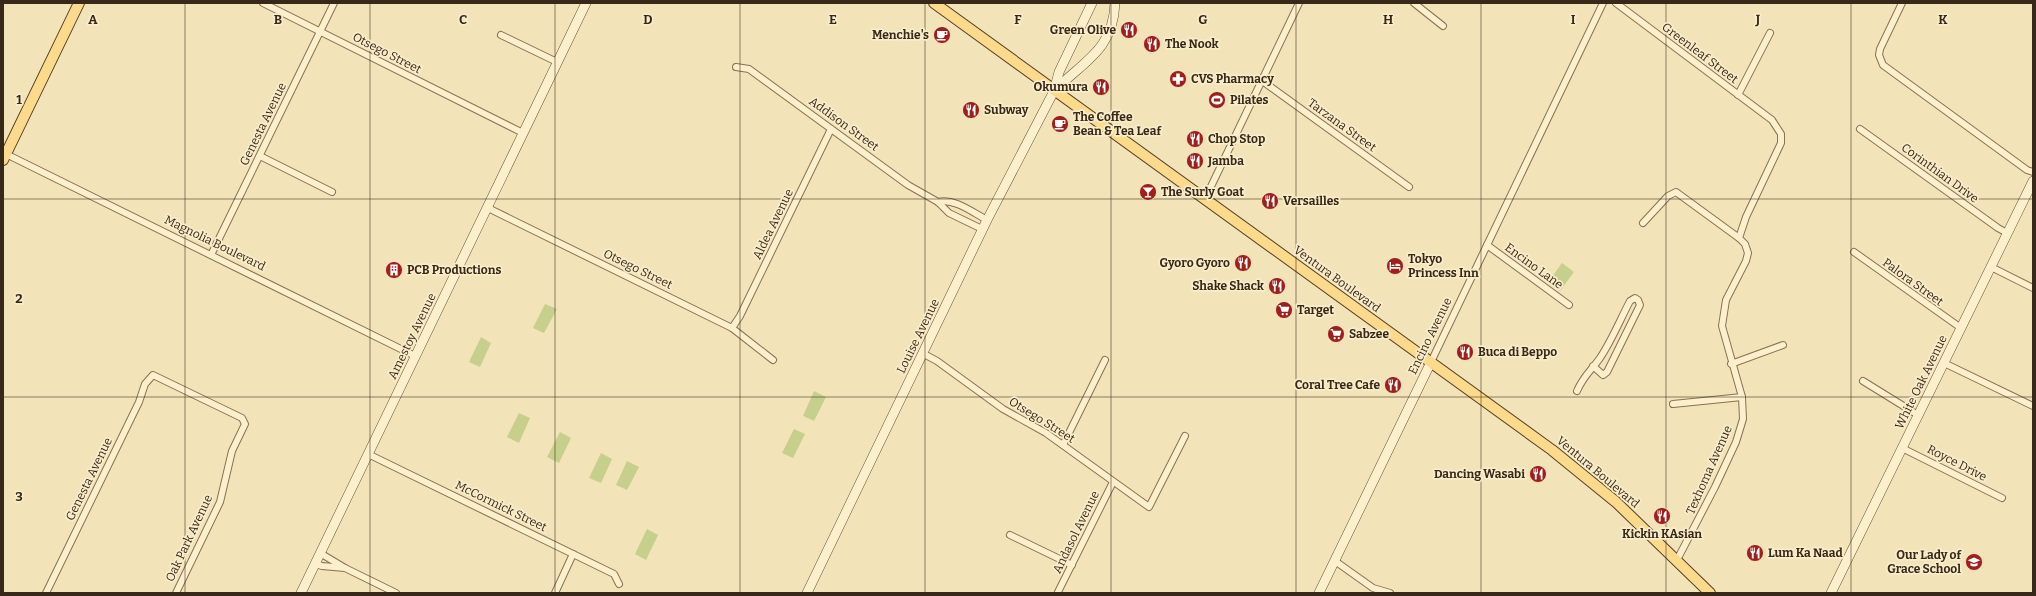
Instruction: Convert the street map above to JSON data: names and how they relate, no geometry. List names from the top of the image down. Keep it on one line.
{"streets":{"main road":["Ventura Boulevard"],"street":["Otsego Street","Greenleaf Street","Genesta Avenue","Addison Street","Tarzana Street","Corinthian Drive","Aldea Avenue","Magnolia Boulevard","Encino Lane","Palora Street","Amestoy Avenue","Louise Avenue","Encino Avenue","White Oak Avenue","Royce Drive","Texhoma Avenue","McCormick Street","Andasol Avenue","Oak Park Avenue"]},"crossings":[["Otsego Street","Genesta Avenue"],["Otsego Street","Aldea Avenue"],["Otsego Street","Amestoy Avenue"],["Otsego Street","Louise Avenue"],["Otsego Street","Andasol Avenue"],["Greenleaf Street","Texhoma Avenue"],["Genesta Avenue","Magnolia Boulevard"],["Genesta Avenue","Oak Park Avenue"],["Addison Street","Aldea Avenue"],["Addison Street","Louise Avenue"],["Corinthian Drive","White Oak Avenue"],["Magnolia Boulevard","Amestoy Avenue"],["Encino Lane","Encino Avenue"],["Ventura Boulevard","Louise Avenue"],["Ventura Boulevard","Encino Avenue"],["Ventura Boulevard","Texhoma Avenue"],["Palora Street","White Oak Avenue"],["Amestoy Avenue","McCormick Street"],["White Oak Avenue","Royce Drive"]],"places":{"restaurant":["Green Olive","The Nook","Okumura","Subway","Chop Stop","Jamba","Versailles","Gyoro Gyoro","Shake Shack","Buca di Beppo","Coral Tree Cafe","Dancing Wasabi","Kickin KAsian","Lum Ka Naad"],"cafe":["Menchie's","The Coffee Bean & Tea Leaf"],"pharmacy":["CVS Pharmacy"],"sports":["Pilates"],"bar":["The Surly Goat"],"hotel":["Tokyo Princess Inn"],"building":["PCB Productions"],"supermarket":["Target","Sabzee"],"school or university":["Our Lady of Grace School"]},"grid":{"columns":["A","B","C","D","E","F","G","H","I","J","K"],"rows":["1","2","3"]}}
